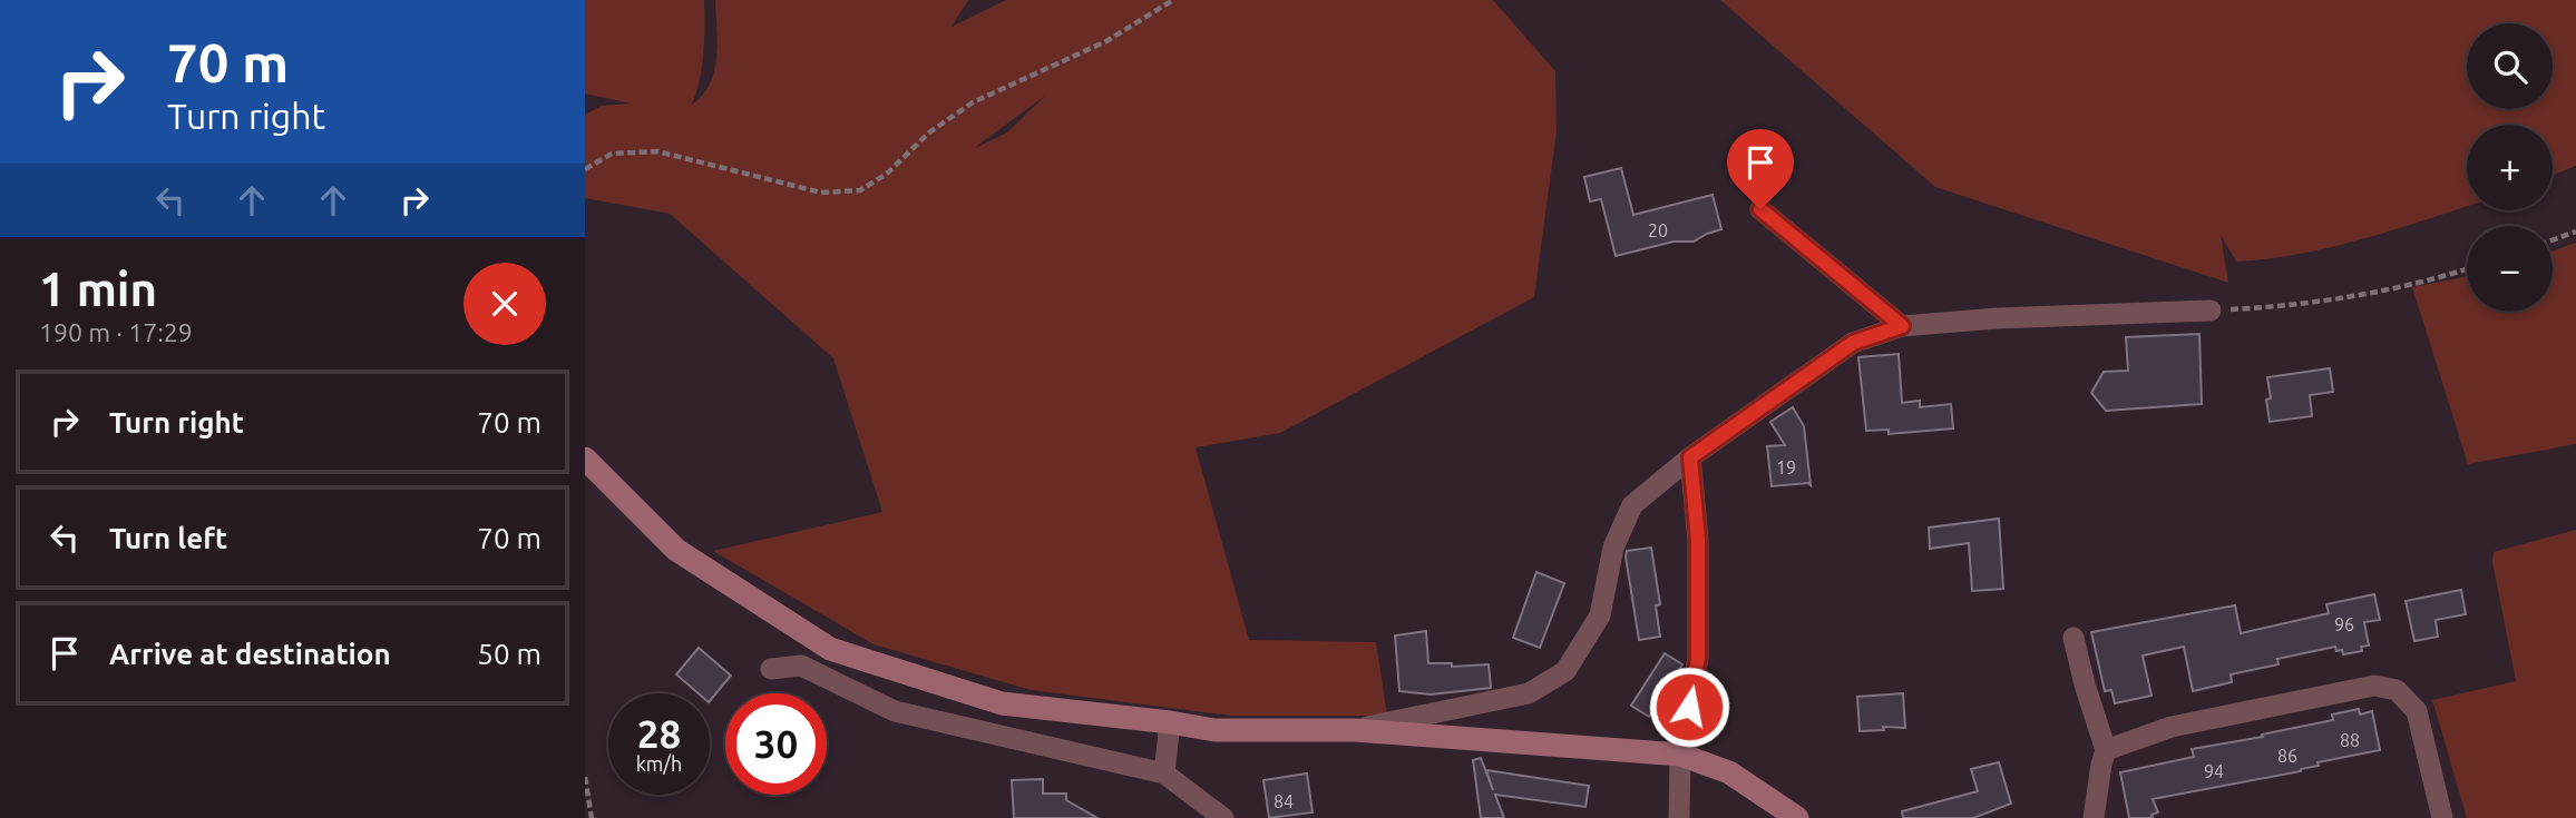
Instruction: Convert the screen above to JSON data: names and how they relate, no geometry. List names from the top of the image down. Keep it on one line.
{"house_numbers":["20","19","96","88","86","94","84"],"page":{"turn":["70 m","Turn right"],"map_buttons":["+","−"],"heading":["1 min","190 m · 17:29"],"list":[{"name":"Turn right","value":"70 m"},{"name":"Turn left","value":"70 m"},{"name":"Arrive at destination","value":"50 m"}],"speed":"28 km/h","limit":"30"}}
